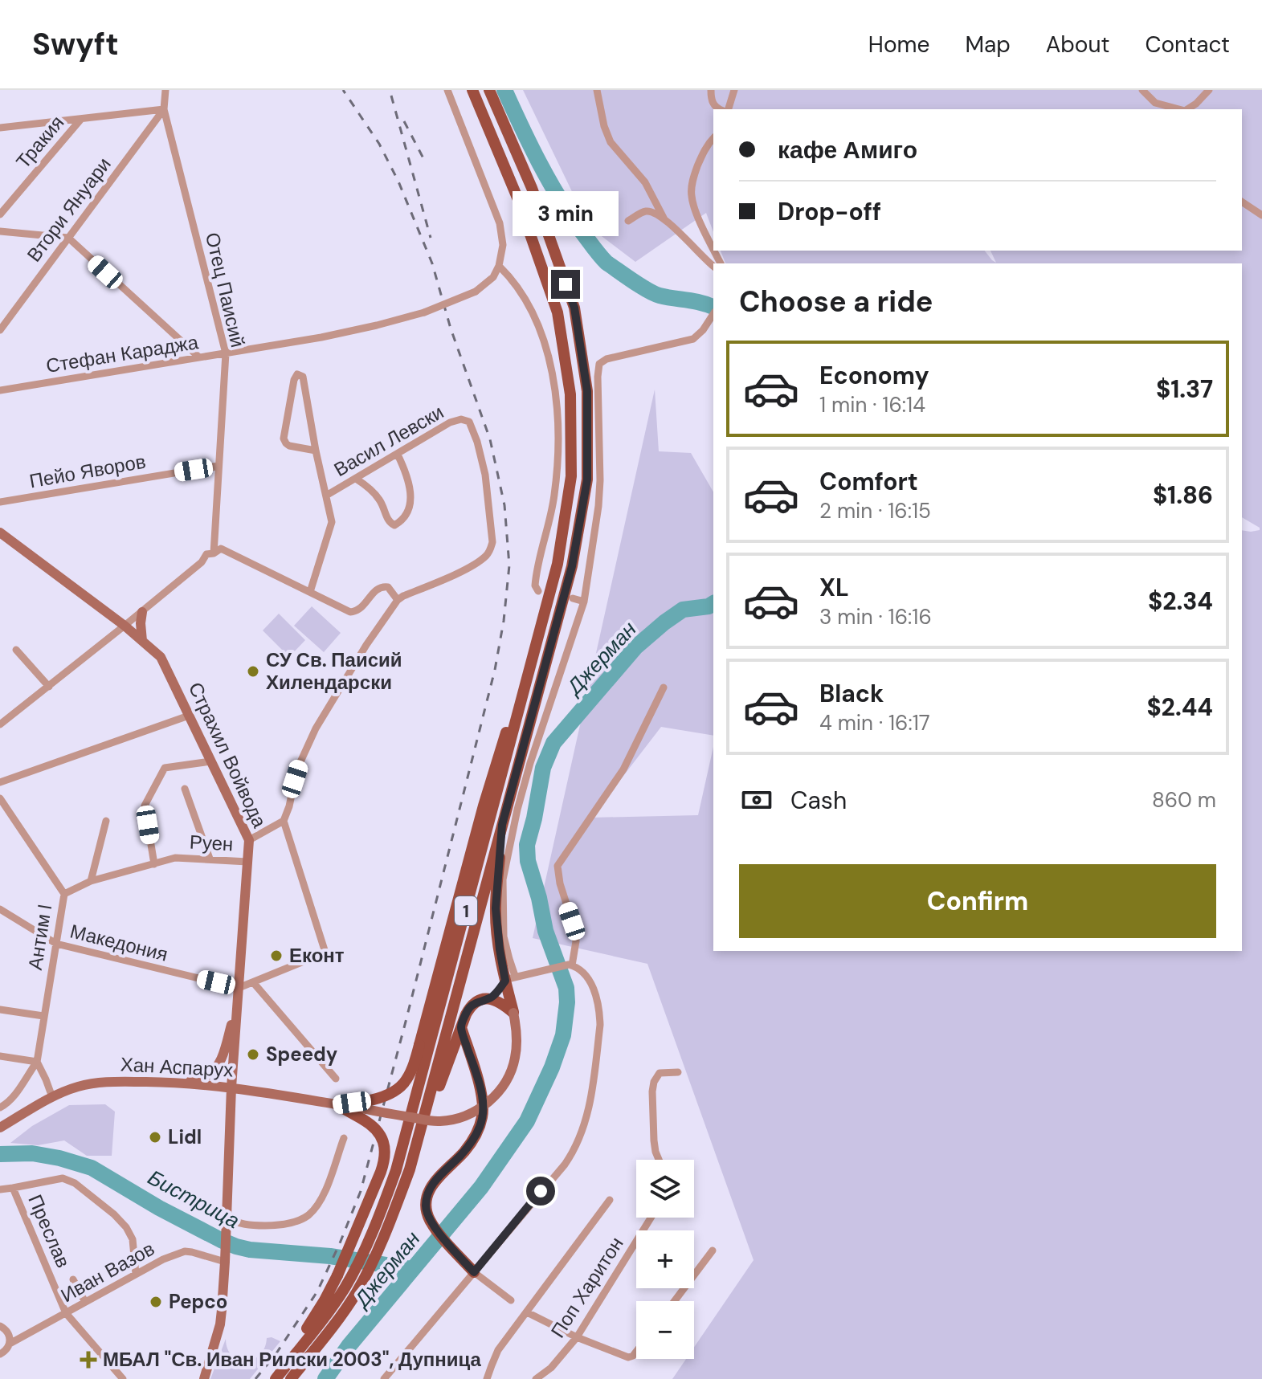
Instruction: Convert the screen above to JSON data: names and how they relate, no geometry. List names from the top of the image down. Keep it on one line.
{"streets":{"main road":["1"],"street":["Тракия","Втори Януари","Отец Паисий","Стефан Караджа","Васил Левски","Пейо Яворов","Страхил Войвода","Руен","Антим I","Македония","Хан Аспарух","Преслав","Иван Вазов","Поп Харитон"]},"crossings":[["Втори Януари","Отец Паисий"],["Отец Паисий","Стефан Караджа"],["Отец Паисий","Пейо Яворов"],["Страхил Войвода","Руен"],["Страхил Войвода","Македония"],["Страхил Войвода","Хан Аспарух"],["Страхил Войвода","Иван Вазов"],["Руен","Антим I"],["Антим I","Македония"],["Преслав","Иван Вазов"]],"water":["Джерман","Бистрица"],"places":{"other":["СУ Св. Паисий Хилендарски","Еконт","Speedy","Lidl","Pepco"],"health":["МБАЛ \"Св. Иван Рилски 2003\", Дупница"]},"page":{"header":"Swyft","nav":["Home","Map","About","Contact"],"banner":["кафе Амиго","Drop-off"],"bubble":"3 min","heading":"Choose a ride","list":[{"name":"Economy","note":"1 min · 16:14","value":"$1.37"},{"name":"Comfort","note":"2 min · 16:15","value":"$1.86"},{"name":"XL","note":"3 min · 16:16","value":"$2.34"},{"name":"Black","note":"4 min · 16:17","value":"$2.44"}],"pay":["Cash","860 m"],"buttons":"Confirm","map_buttons":["+","−"]}}
